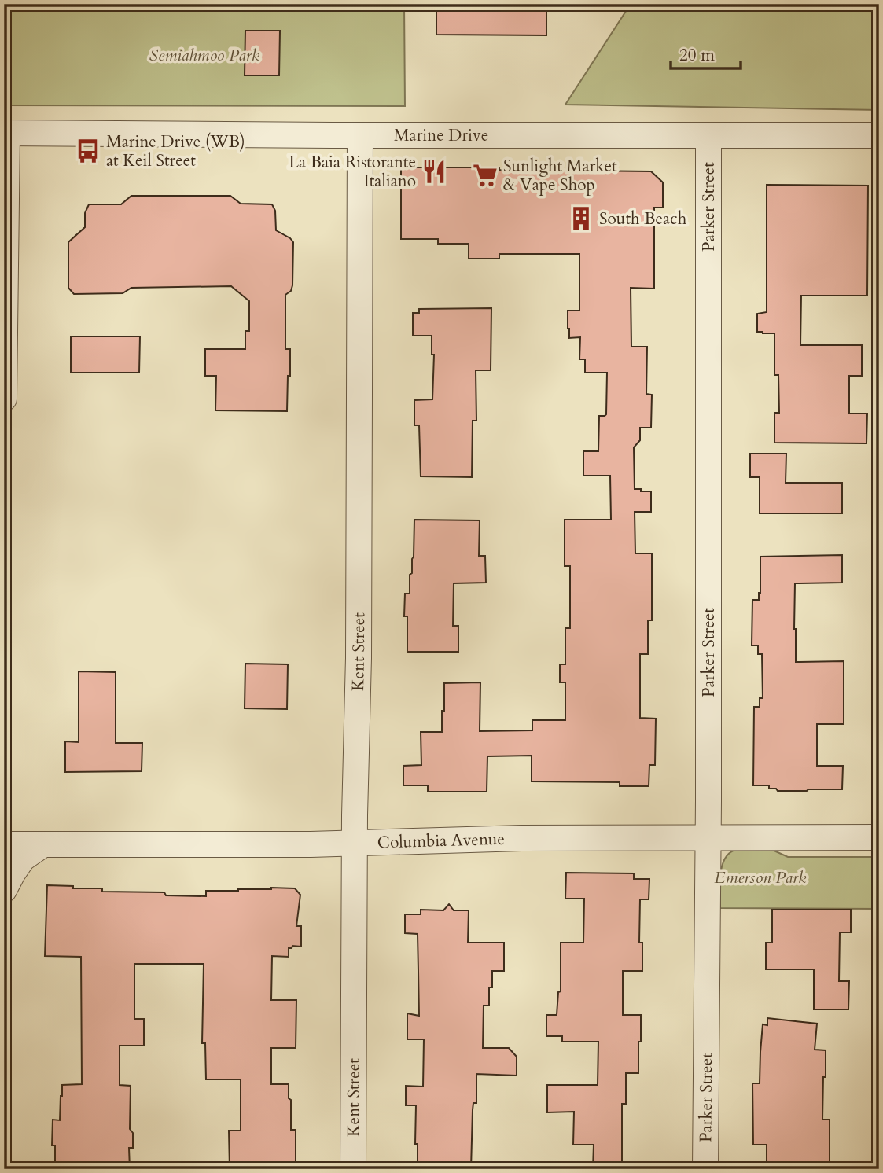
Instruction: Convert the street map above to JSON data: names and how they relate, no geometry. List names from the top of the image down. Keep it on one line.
{"streets":{"street":["Marine Drive","Parker Street","Kent Street","Columbia Avenue"]},"crossings":[["Marine Drive","Parker Street"],["Marine Drive","Kent Street"],["Parker Street","Columbia Avenue"],["Kent Street","Columbia Avenue"]],"parks":["Semiahmoo Park","Emerson Park"],"places":{"bus stop":["Marine Drive (WB) at Keil Street"],"restaurant":["La Baia Ristorante Italiano"],"supermarket":["Sunlight Market & Vape Shop"],"building":["South Beach"]},"scale_bar":"20 m"}
